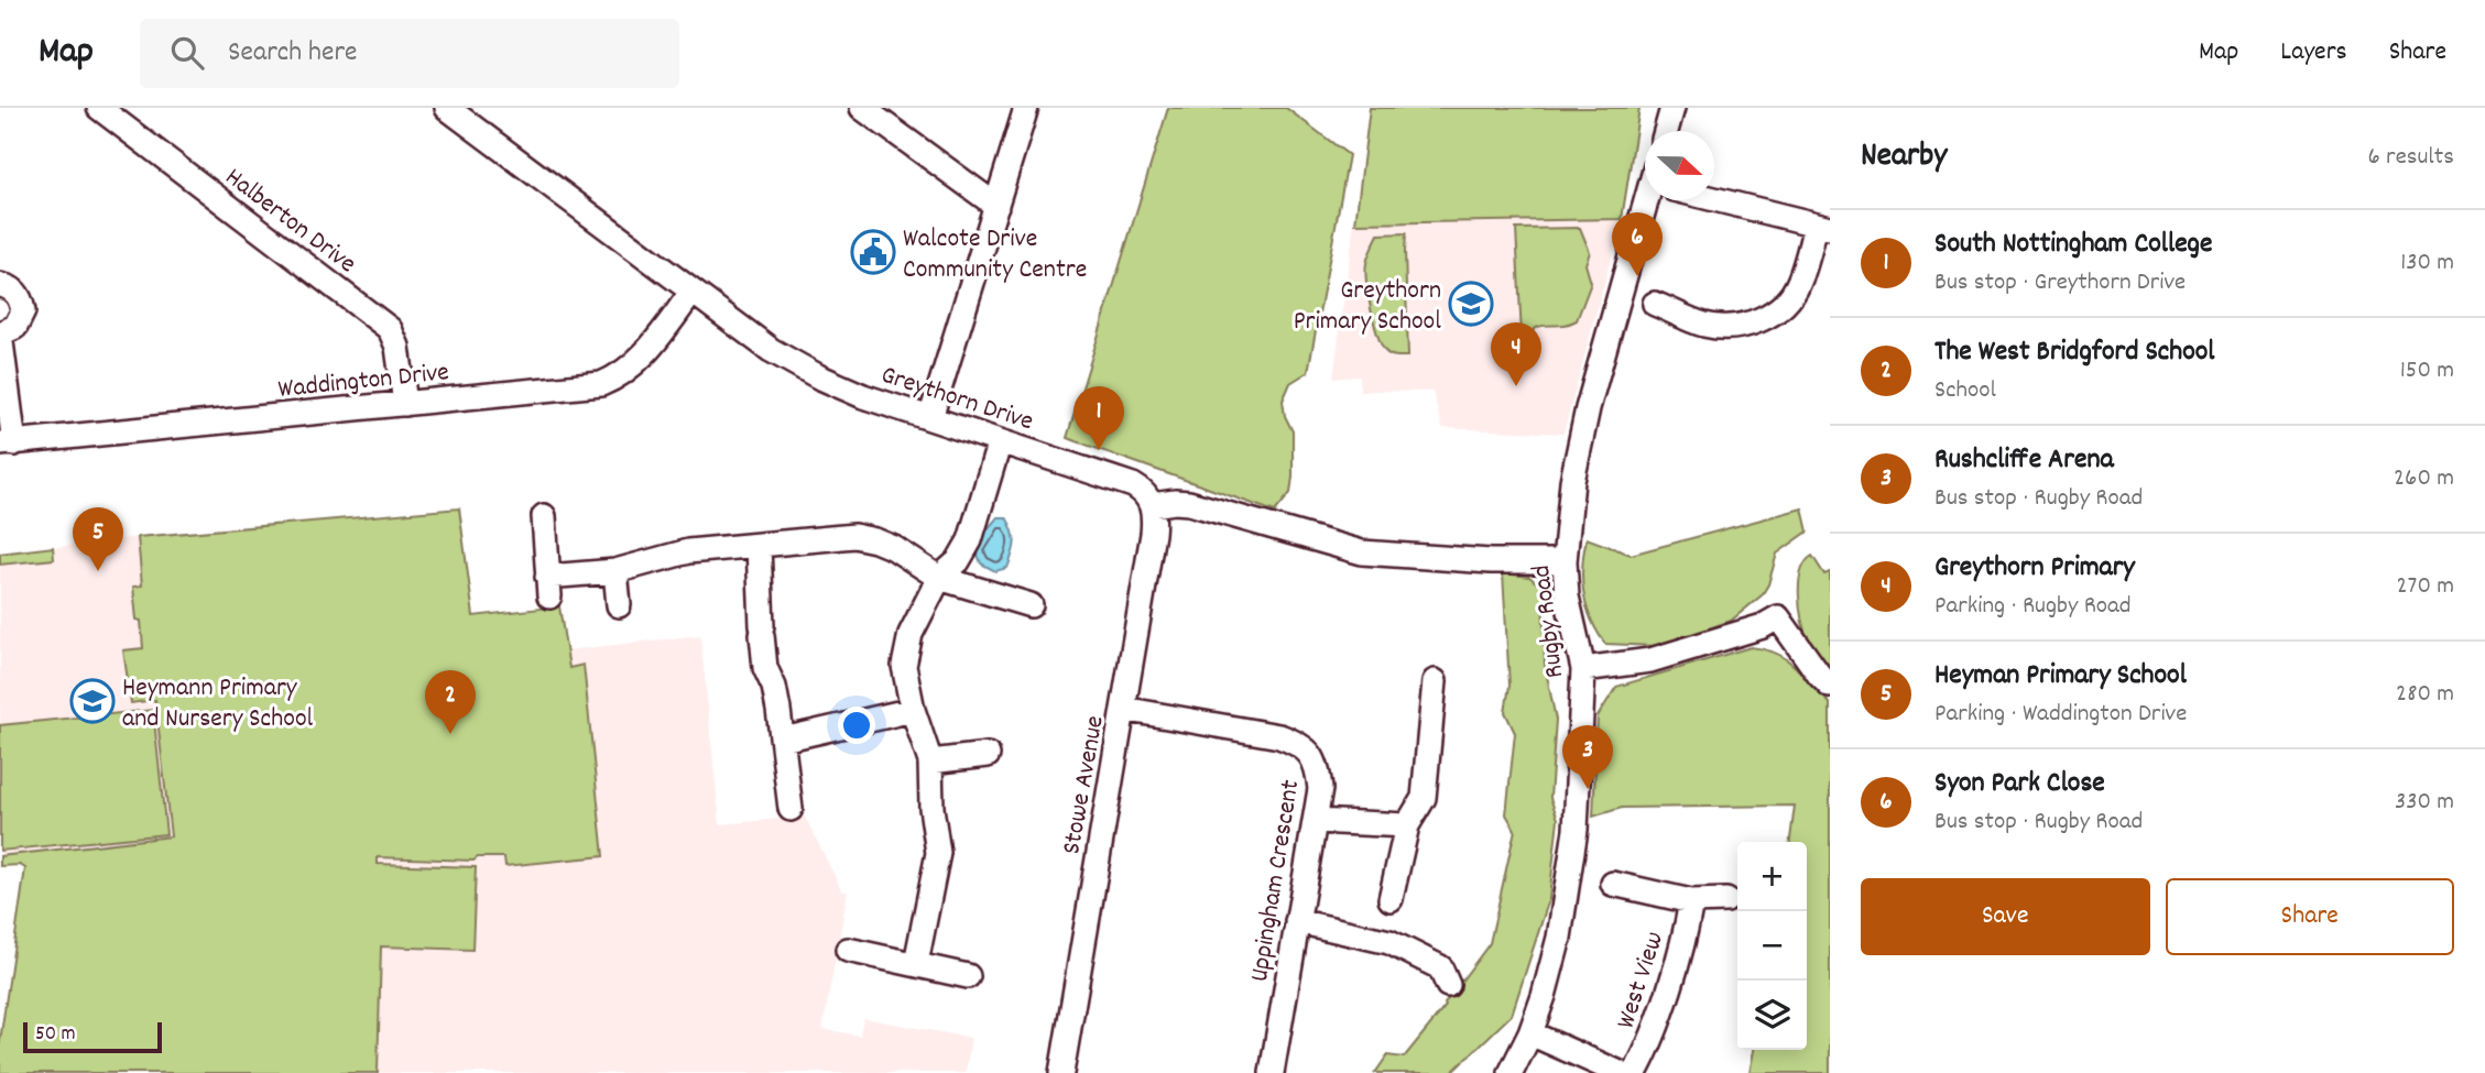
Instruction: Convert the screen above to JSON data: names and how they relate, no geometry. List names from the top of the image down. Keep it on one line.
{"streets":{"street":["Halberton Drive","Waddington Drive","Greythorn Drive","Rugby Road","Stowe Avenue","Uppingham Crescent","West View"]},"crossings":[["Halberton Drive","Waddington Drive"],["Waddington Drive","Greythorn Drive"],["Greythorn Drive","Stowe Avenue"],["Stowe Avenue","Uppingham Crescent"]],"places":{"public building":["Walcote Drive Community Centre"],"school or university":["Greythorn Primary School","Heymann Primary and Nursery School"]},"scale_bar":"50 m","north":"right","page":{"header":"Map","search":"Search here","nav":["Map","Layers","Share"],"heading":["Nearby","6 results"],"list":[{"mark":"1","name":"South Nottingham College","note":"Bus stop · Greythorn Drive","value":"130 m"},{"mark":"2","name":"The West Bridgford School","note":"School","value":"150 m"},{"mark":"3","name":"Rushcliffe Arena","note":"Bus stop · Rugby Road","value":"260 m"},{"mark":"4","name":"Greythorn Primary","note":"Parking · Rugby Road","value":"270 m"},{"mark":"5","name":"Heyman Primary School","note":"Parking · Waddington Drive","value":"280 m"},{"mark":"6","name":"Syon Park Close","note":"Bus stop · Rugby Road","value":"330 m"}],"pins":["6","4","1","5","2","3"],"map_buttons":["+","−"],"buttons":["Save","Share"],"scale":"50 m"}}
